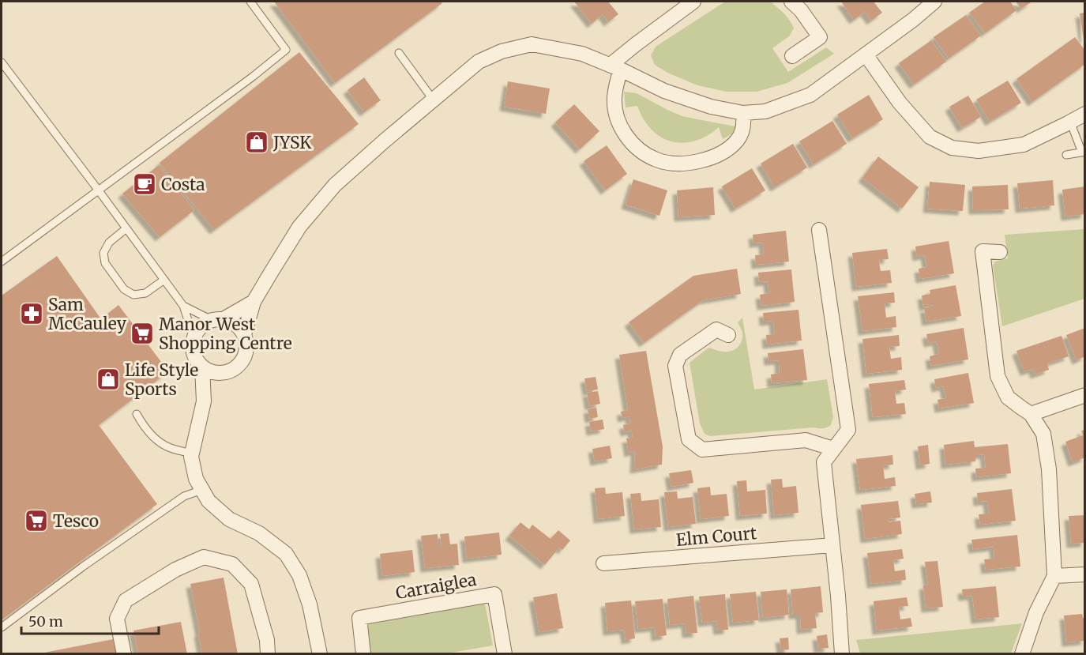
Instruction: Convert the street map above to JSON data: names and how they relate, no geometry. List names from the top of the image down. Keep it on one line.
{"streets":{"street":["Elm Court","Carraiglea"]},"places":{"shop":["JYSK","Life Style Sports"],"cafe":["Costa"],"pharmacy":["Sam McCauley"],"supermarket":["Manor West Shopping Centre","Tesco"]},"scale_bar":"50 m"}
